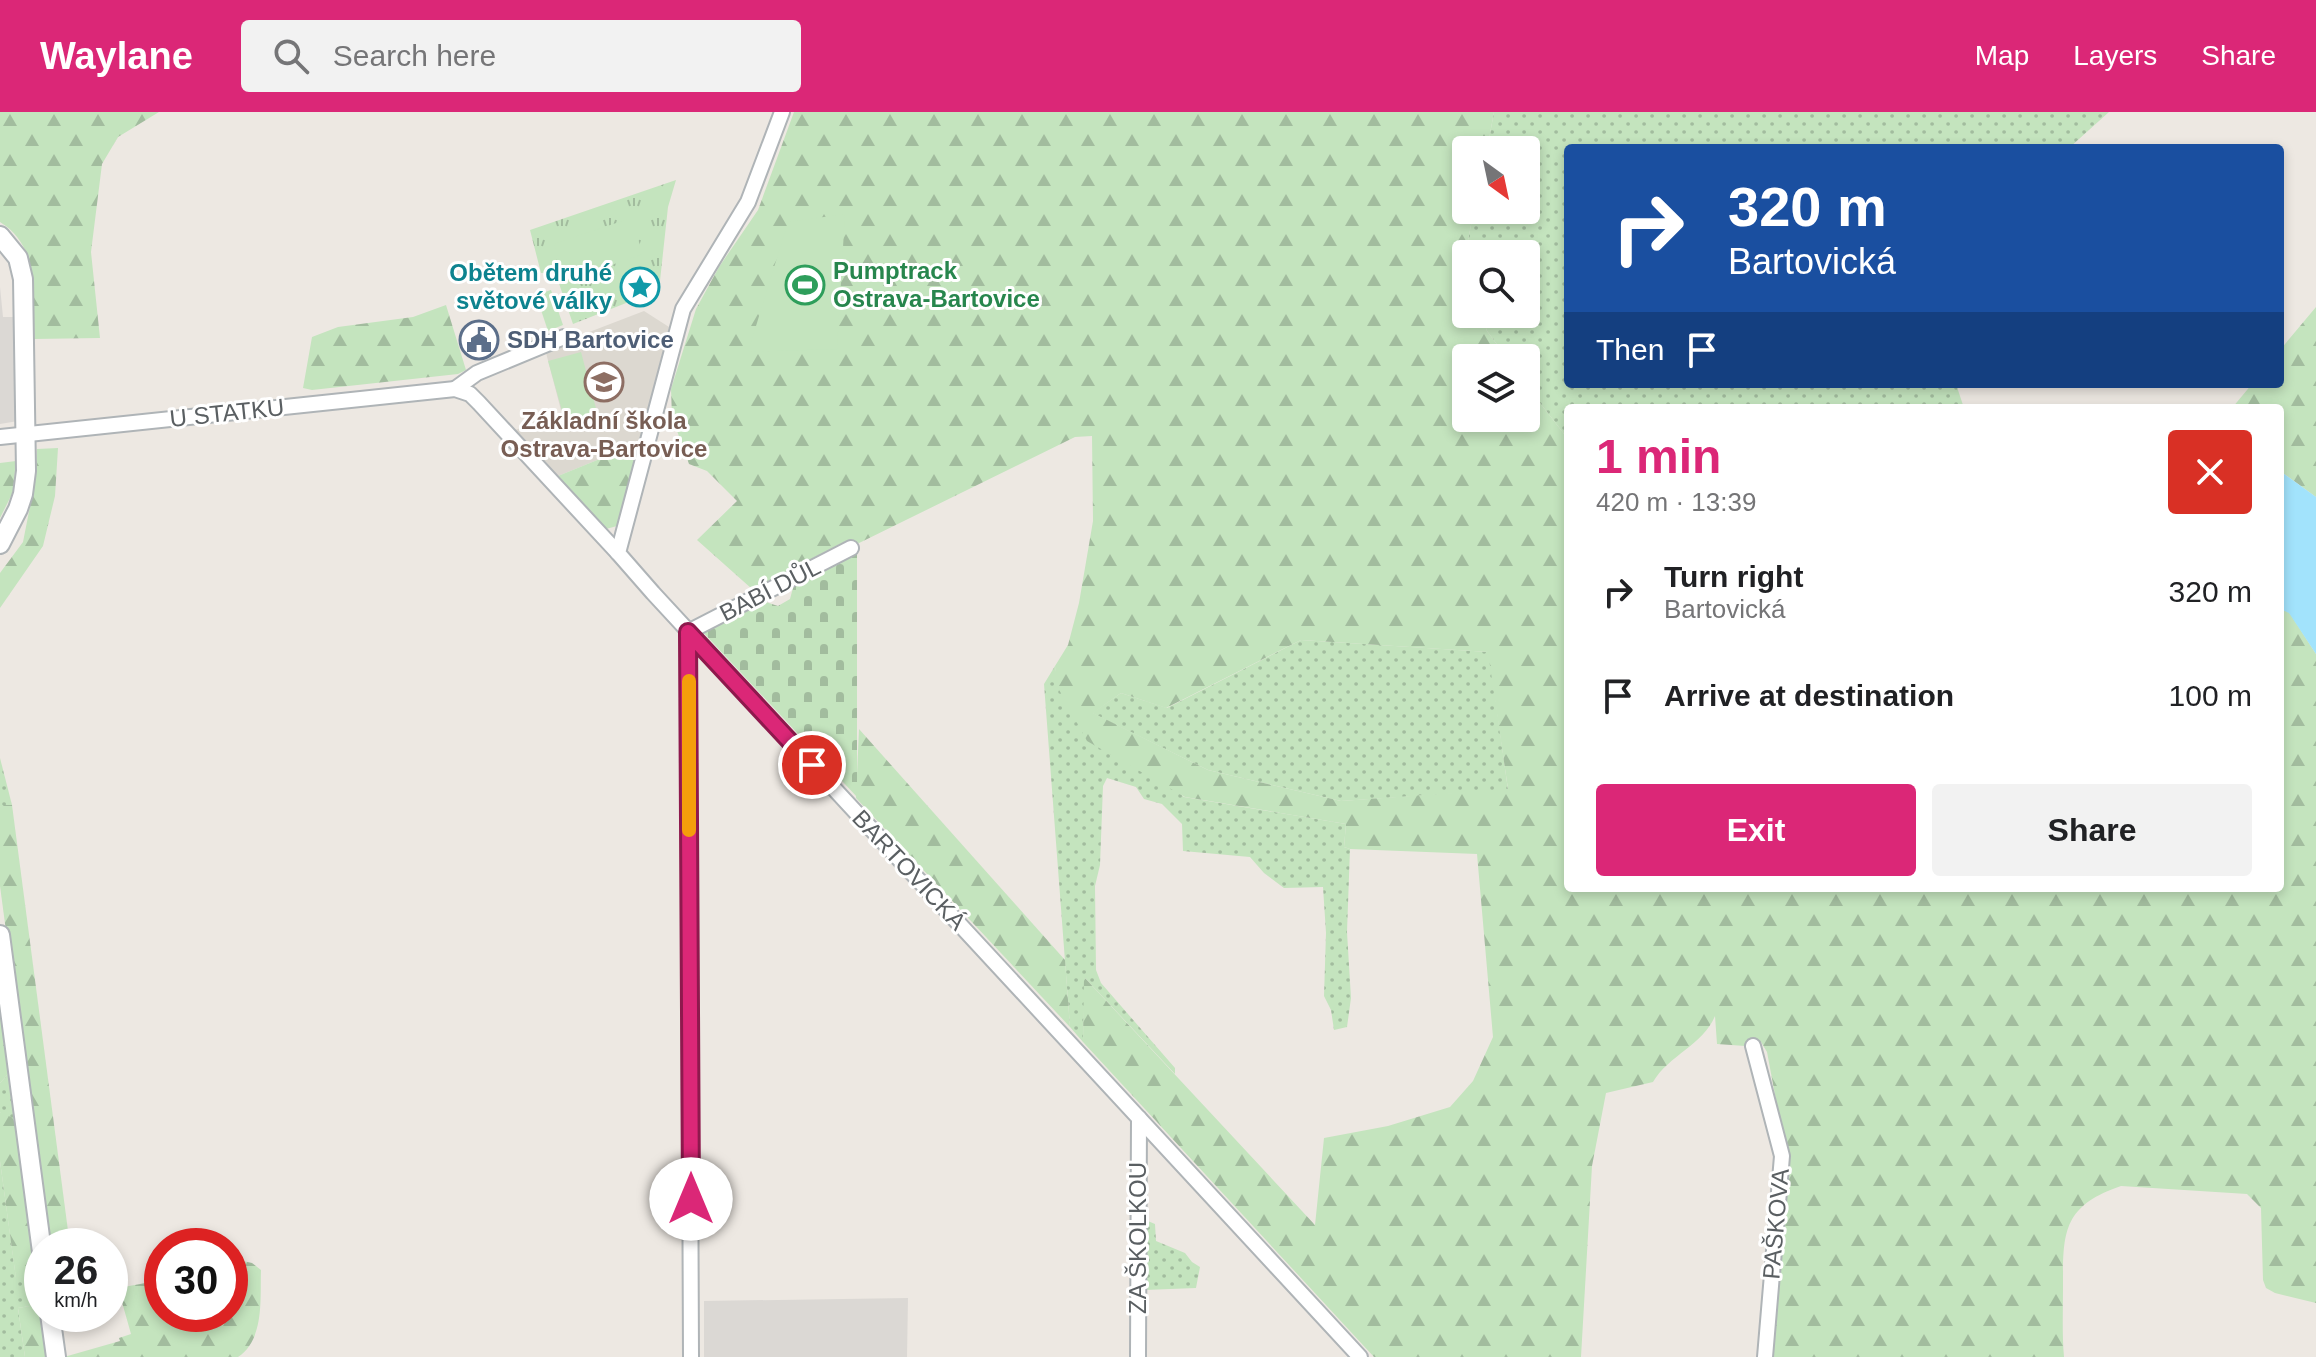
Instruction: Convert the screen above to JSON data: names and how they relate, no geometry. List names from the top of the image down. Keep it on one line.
{"streets":{"street":["U STATKU","BABÍ DŮL","BARTOVICKÁ","PAŠKOVA","ZA ŠKOLKOU"]},"crossings":[["BABÍ DŮL","BARTOVICKÁ"],["BARTOVICKÁ","ZA ŠKOLKOU"]],"places":{"sports":["Pumptrack Ostrava-Bartovice"],"place":["Obětem druhé světové války"],"public building":["SDH Bartovice"],"school or university":["Základní škola Ostrava-Bartovice"]},"north":"bottom right","page":{"header":"Waylane","search":"Search here","nav":["Map","Layers","Share"],"turn":["320 m","Bartovická"],"then":"Then","heading":["1 min","420 m · 13:39"],"list":[{"name":"Turn right","note":"Bartovická","value":"320 m"},{"name":"Arrive at destination","value":"100 m"}],"buttons":["Exit","Share"],"speed":"26 km/h","limit":"30"}}
